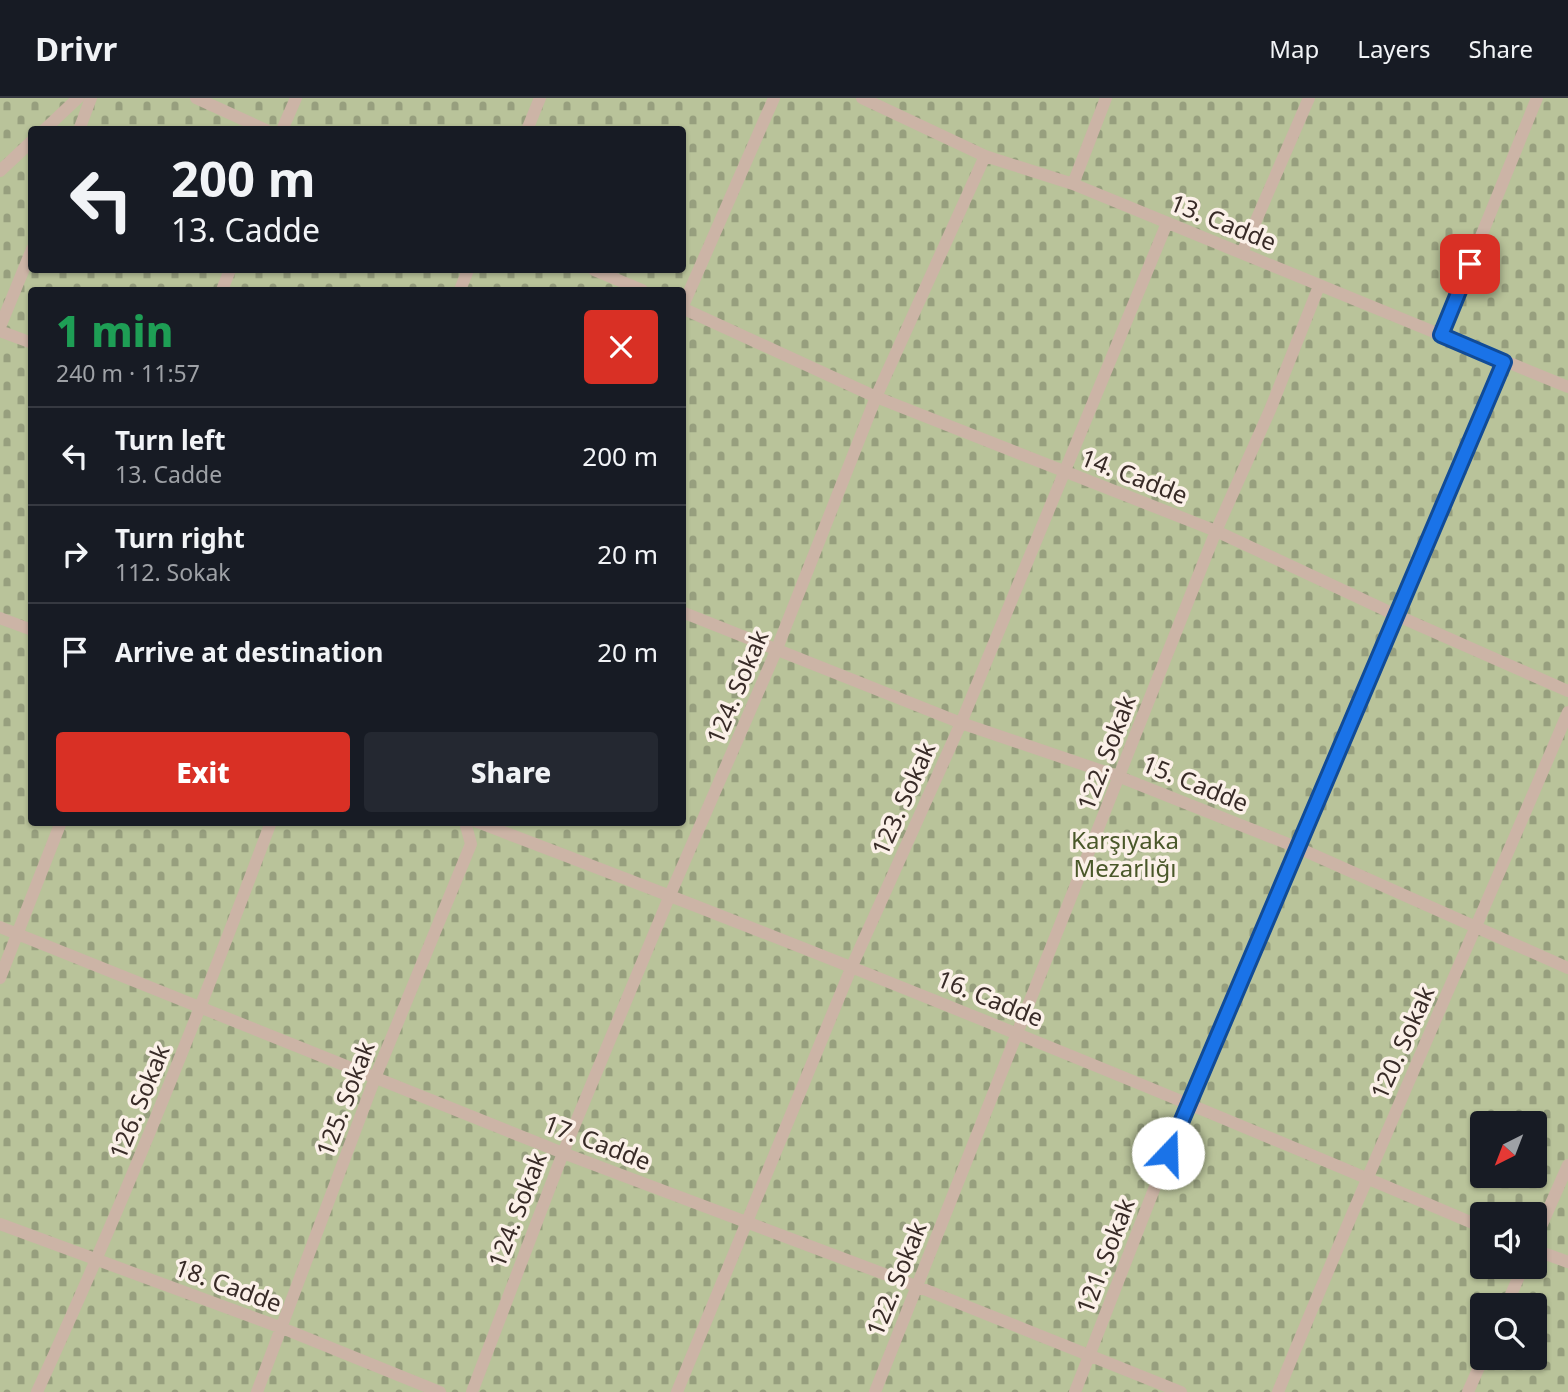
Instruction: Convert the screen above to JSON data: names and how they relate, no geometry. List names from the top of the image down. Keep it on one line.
{"streets":{"lane":["13. Cadde","14. Cadde","124. Sokak","122. Sokak","15. Cadde","123. Sokak","16. Cadde","120. Sokak","125. Sokak","126. Sokak","17. Cadde","121. Sokak","18. Cadde"]},"crossings":[["13. Cadde","124. Sokak"],["13. Cadde","122. Sokak"],["13. Cadde","123. Sokak"],["13. Cadde","121. Sokak"],["14. Cadde","124. Sokak"],["14. Cadde","122. Sokak"],["14. Cadde","123. Sokak"],["14. Cadde","121. Sokak"],["124. Sokak","15. Cadde"],["124. Sokak","16. Cadde"],["124. Sokak","17. Cadde"],["122. Sokak","15. Cadde"],["122. Sokak","16. Cadde"],["122. Sokak","17. Cadde"],["15. Cadde","123. Sokak"],["15. Cadde","120. Sokak"],["15. Cadde","121. Sokak"],["123. Sokak","16. Cadde"],["123. Sokak","17. Cadde"],["16. Cadde","120. Sokak"],["16. Cadde","121. Sokak"],["125. Sokak","17. Cadde"],["125. Sokak","18. Cadde"],["126. Sokak","17. Cadde"],["126. Sokak","18. Cadde"],["17. Cadde","121. Sokak"]],"parks":["Karşıyaka Mezarlığı"],"north":"bottom left","page":{"header":"Drivr","nav":["Map","Layers","Share"],"turn":["200 m","13. Cadde"],"heading":["1 min","240 m · 11:57"],"list":[{"name":"Turn left","note":"13. Cadde","value":"200 m"},{"name":"Turn right","note":"112. Sokak","value":"20 m"},{"name":"Arrive at destination","value":"20 m"}],"buttons":["Exit","Share"]}}
